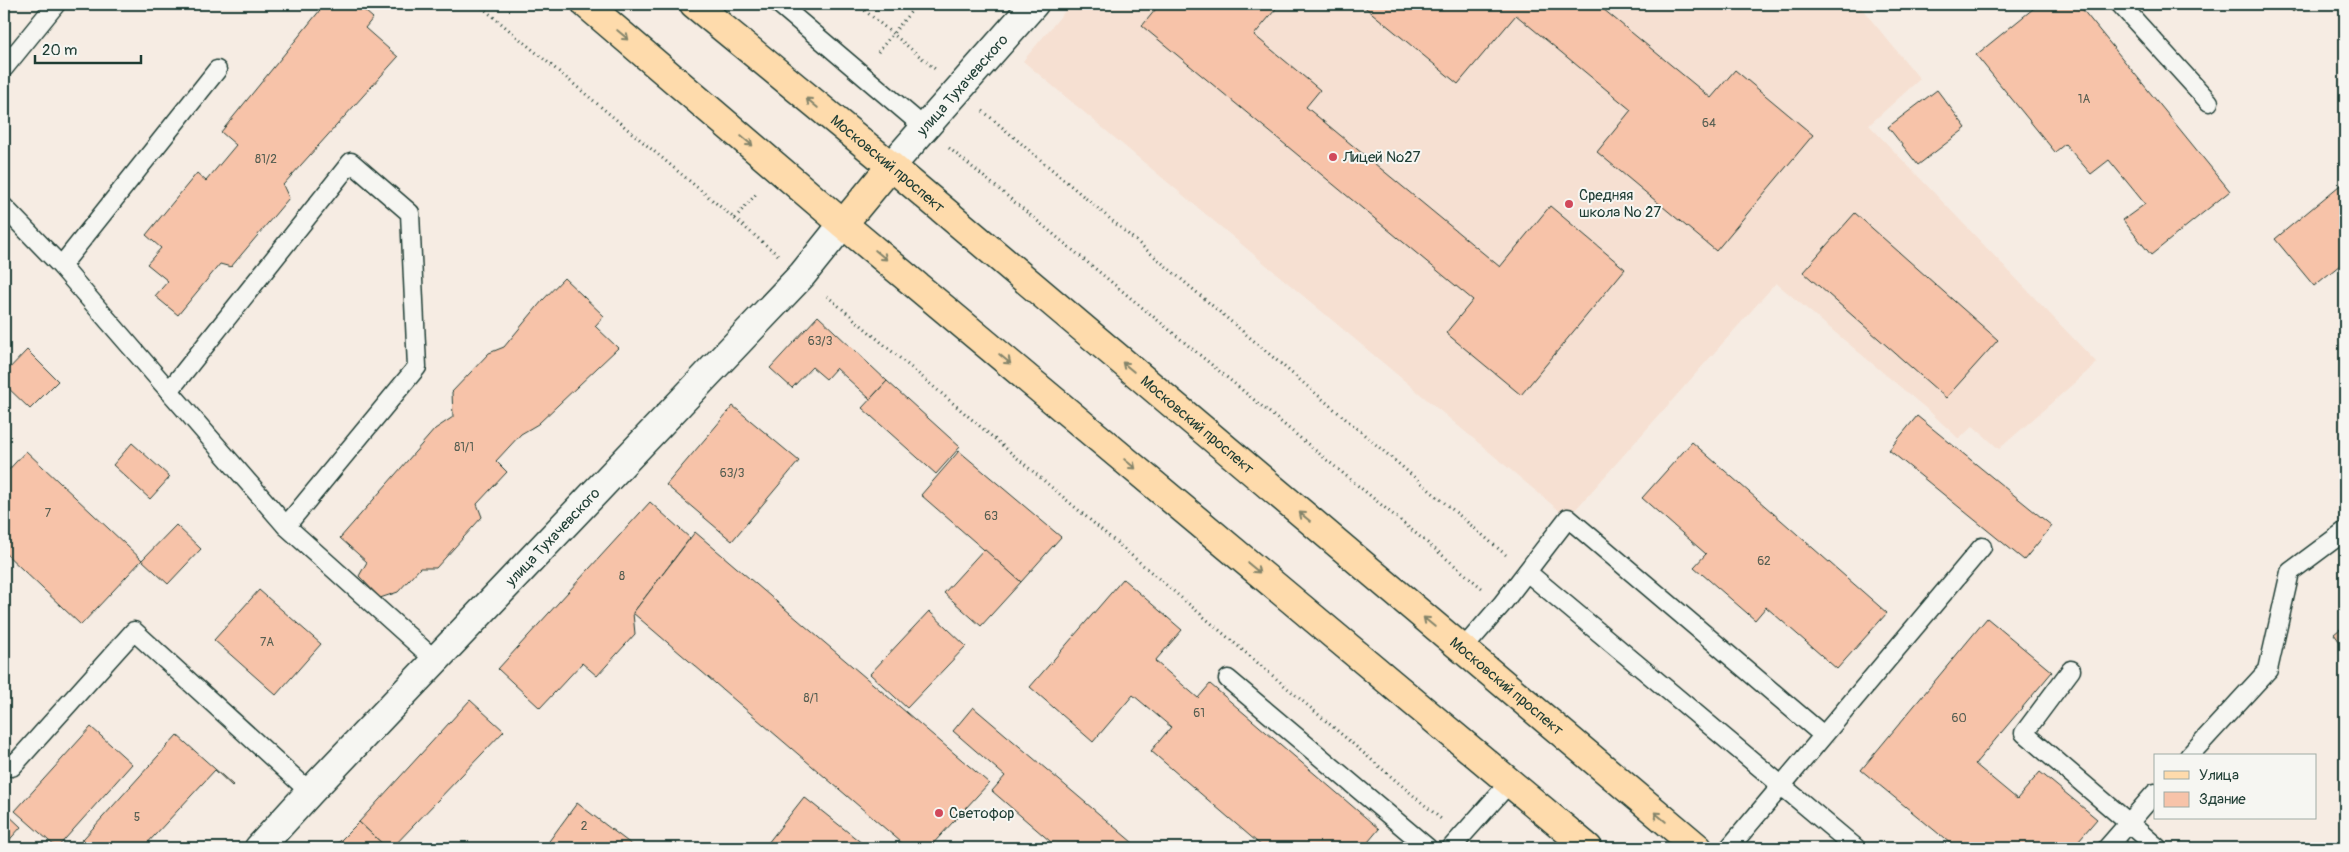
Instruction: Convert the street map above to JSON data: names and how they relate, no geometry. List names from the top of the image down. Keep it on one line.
{"streets":{"main road":["Московский проспект"],"street":["улица Тухачевского"]},"crossings":[["улица Тухачевского","Московский проспект"]],"places":["Лицей №27","Средняя школа № 27","Светофор"],"house_numbers":["1А","64","81/2","63/3","81/1","63/3","7","63","62","8","7А","8/1","61","60","5","2"],"legend":["Улица","Здание"],"scale_bar":"20 m"}
